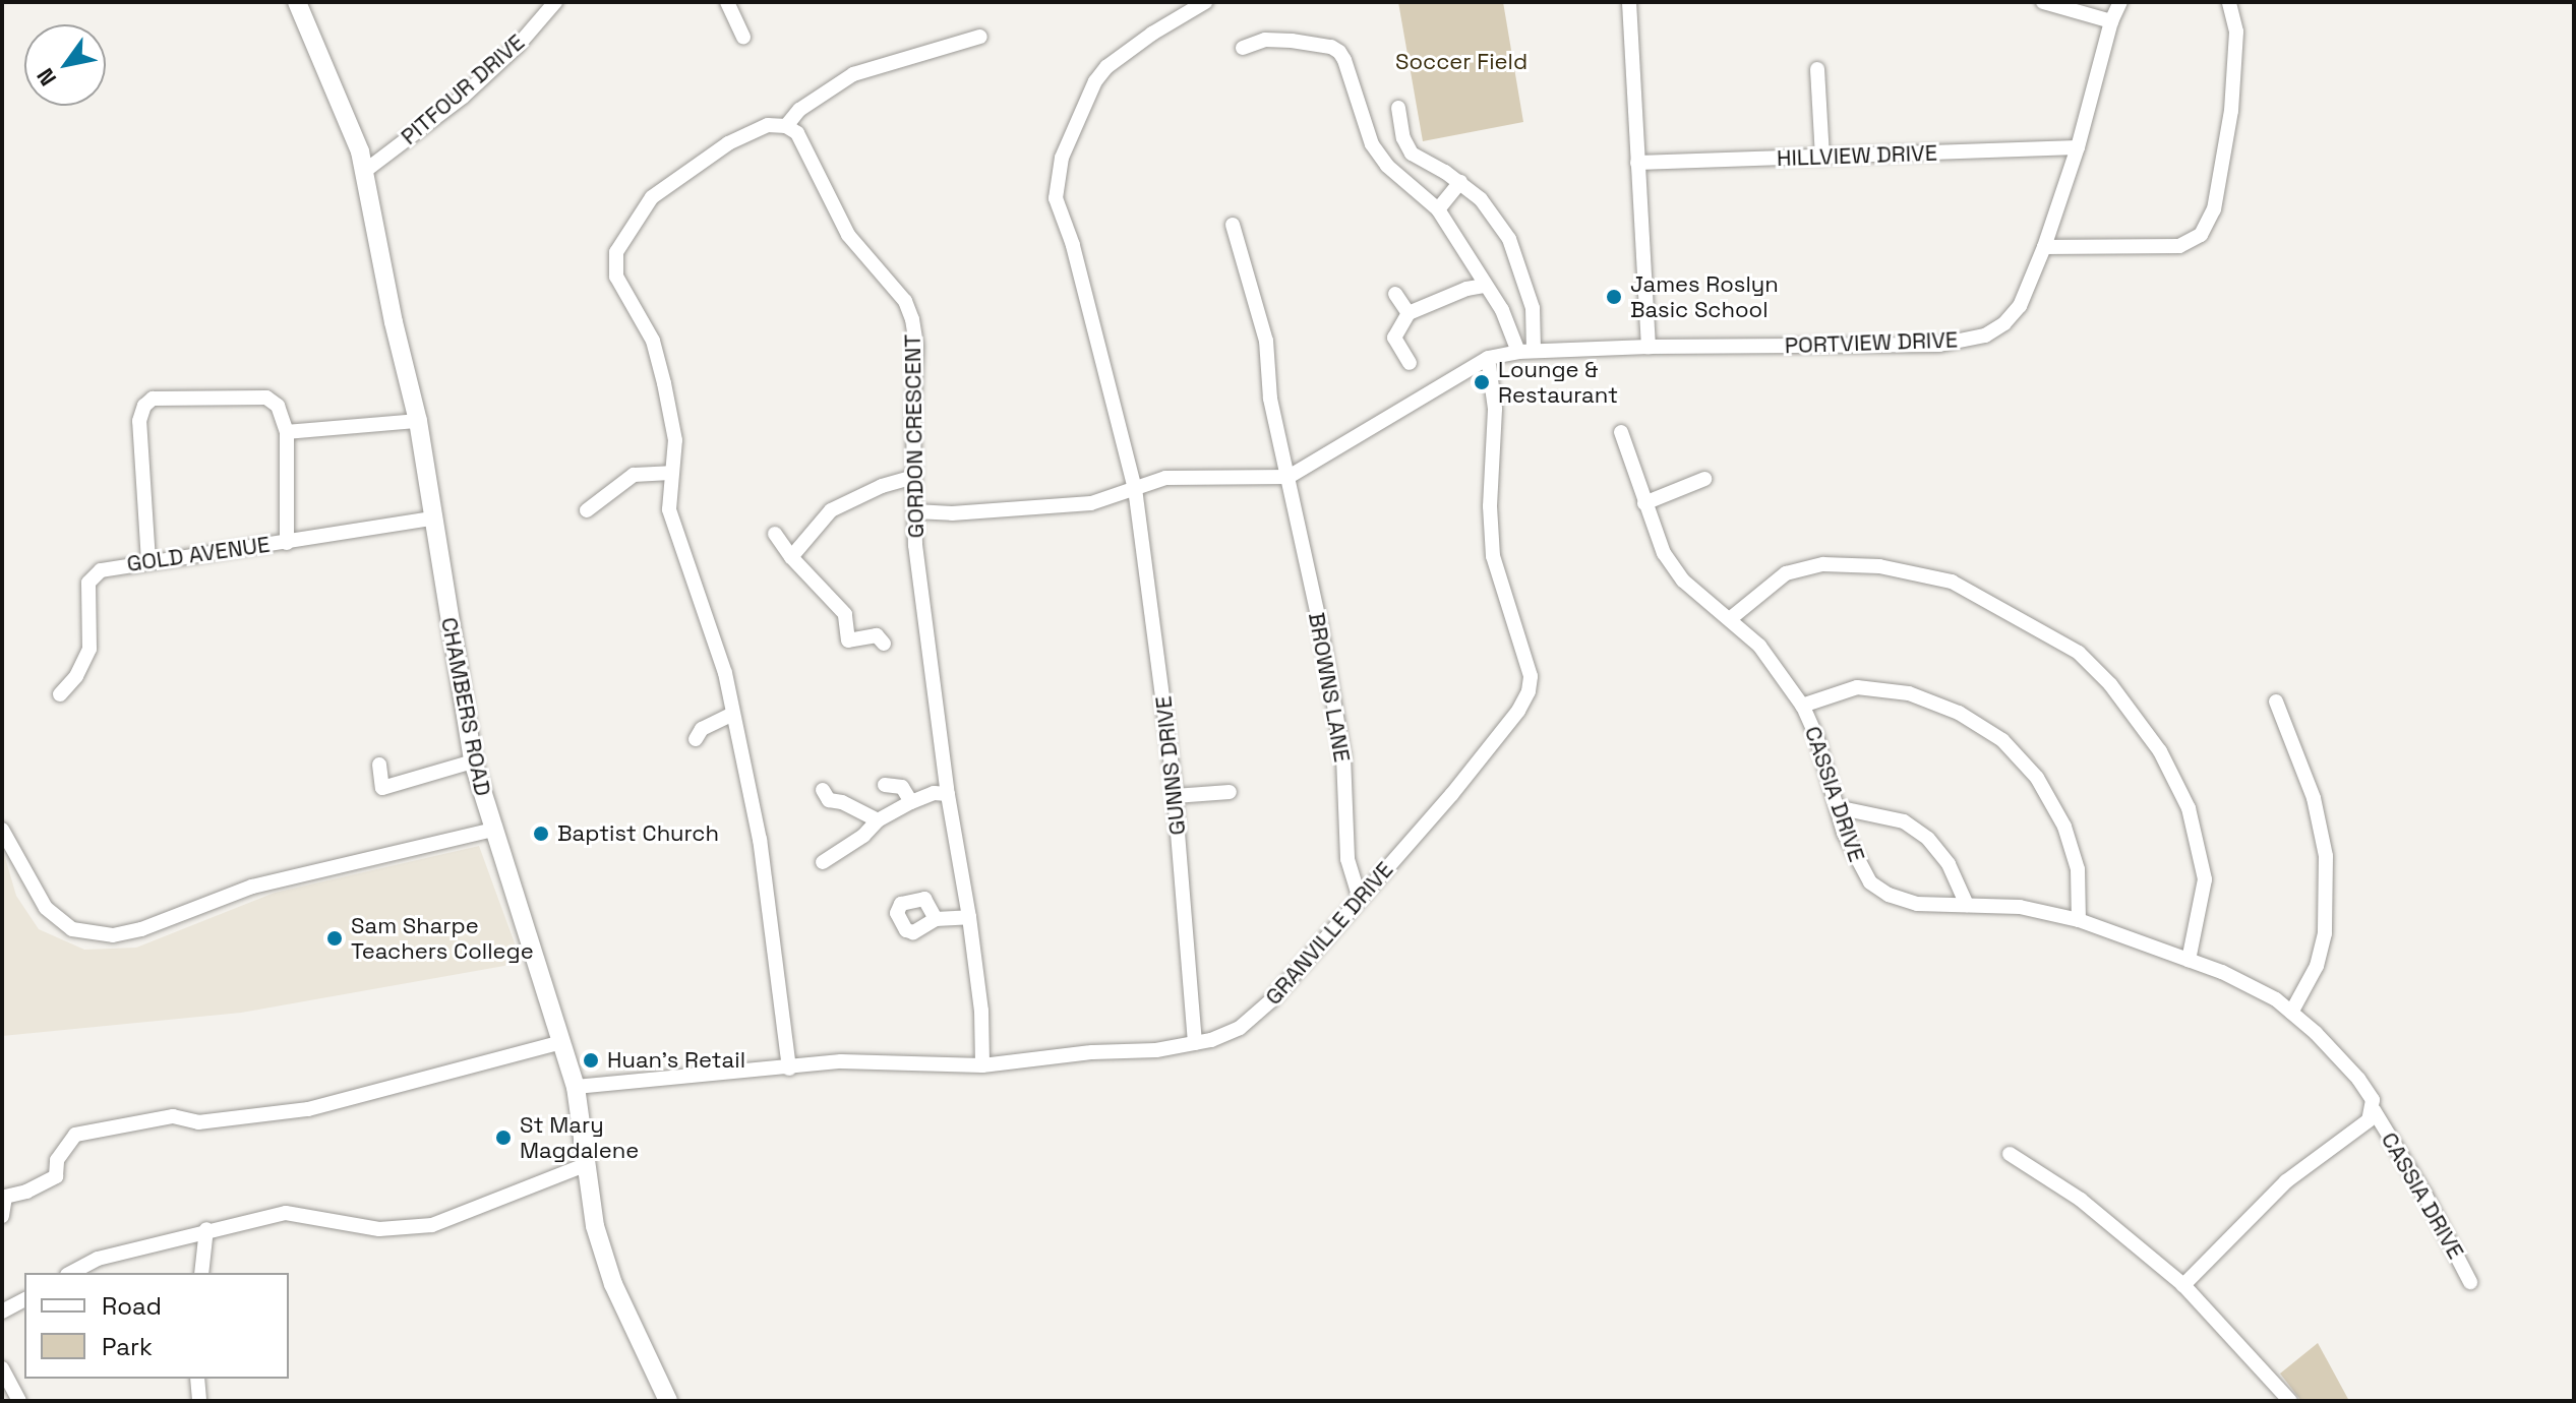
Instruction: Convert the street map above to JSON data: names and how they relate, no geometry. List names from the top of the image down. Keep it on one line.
{"streets":{"street":["PITFOUR DRIVE","HILLVIEW DRIVE","PORTVIEW DRIVE","GORDON CRESCENT","GOLD AVENUE","BROWNS LANE","CHAMBERS ROAD","GUNNS DRIVE","CASSIA DRIVE","GRANVILLE DRIVE"]},"crossings":[["PITFOUR DRIVE","CHAMBERS ROAD"],["HILLVIEW DRIVE","PORTVIEW DRIVE"],["PORTVIEW DRIVE","BROWNS LANE"],["PORTVIEW DRIVE","GRANVILLE DRIVE"],["GORDON CRESCENT","GRANVILLE DRIVE"],["GOLD AVENUE","CHAMBERS ROAD"],["BROWNS LANE","GRANVILLE DRIVE"],["CHAMBERS ROAD","GRANVILLE DRIVE"],["GUNNS DRIVE","GRANVILLE DRIVE"]],"parks":["Soccer Field"],"places":["James Roslyn Basic School","Lounge & Restaurant","Baptist Church","Sam Sharpe Teachers College","Huan's Retail","St Mary Magdalene"],"legend":["Road","Park"],"north":"bottom left"}
